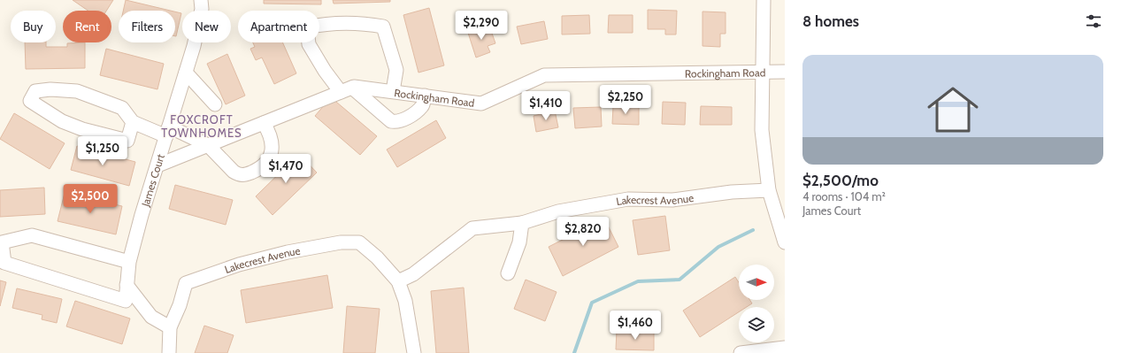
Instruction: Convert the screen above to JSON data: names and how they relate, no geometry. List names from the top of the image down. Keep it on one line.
{"streets":{"street":["Rockingham Road","James Court","Lakecrest Avenue"]},"crossings":[["Rockingham Road","James Court"]],"districts":["FOXCROFT TOWNHOMES"],"north":"right","page":{"heading":"8 homes","price":["$2,290","$2,250","$1,410","$1,250","$1,470","$2,500","$2,820","$1,460"],"chip":["Buy","Rent","Filters","New","Apartment"],"list":[{"name":"$2,500/mo","note":"4 rooms · 104 m² · James Court"}]}}
